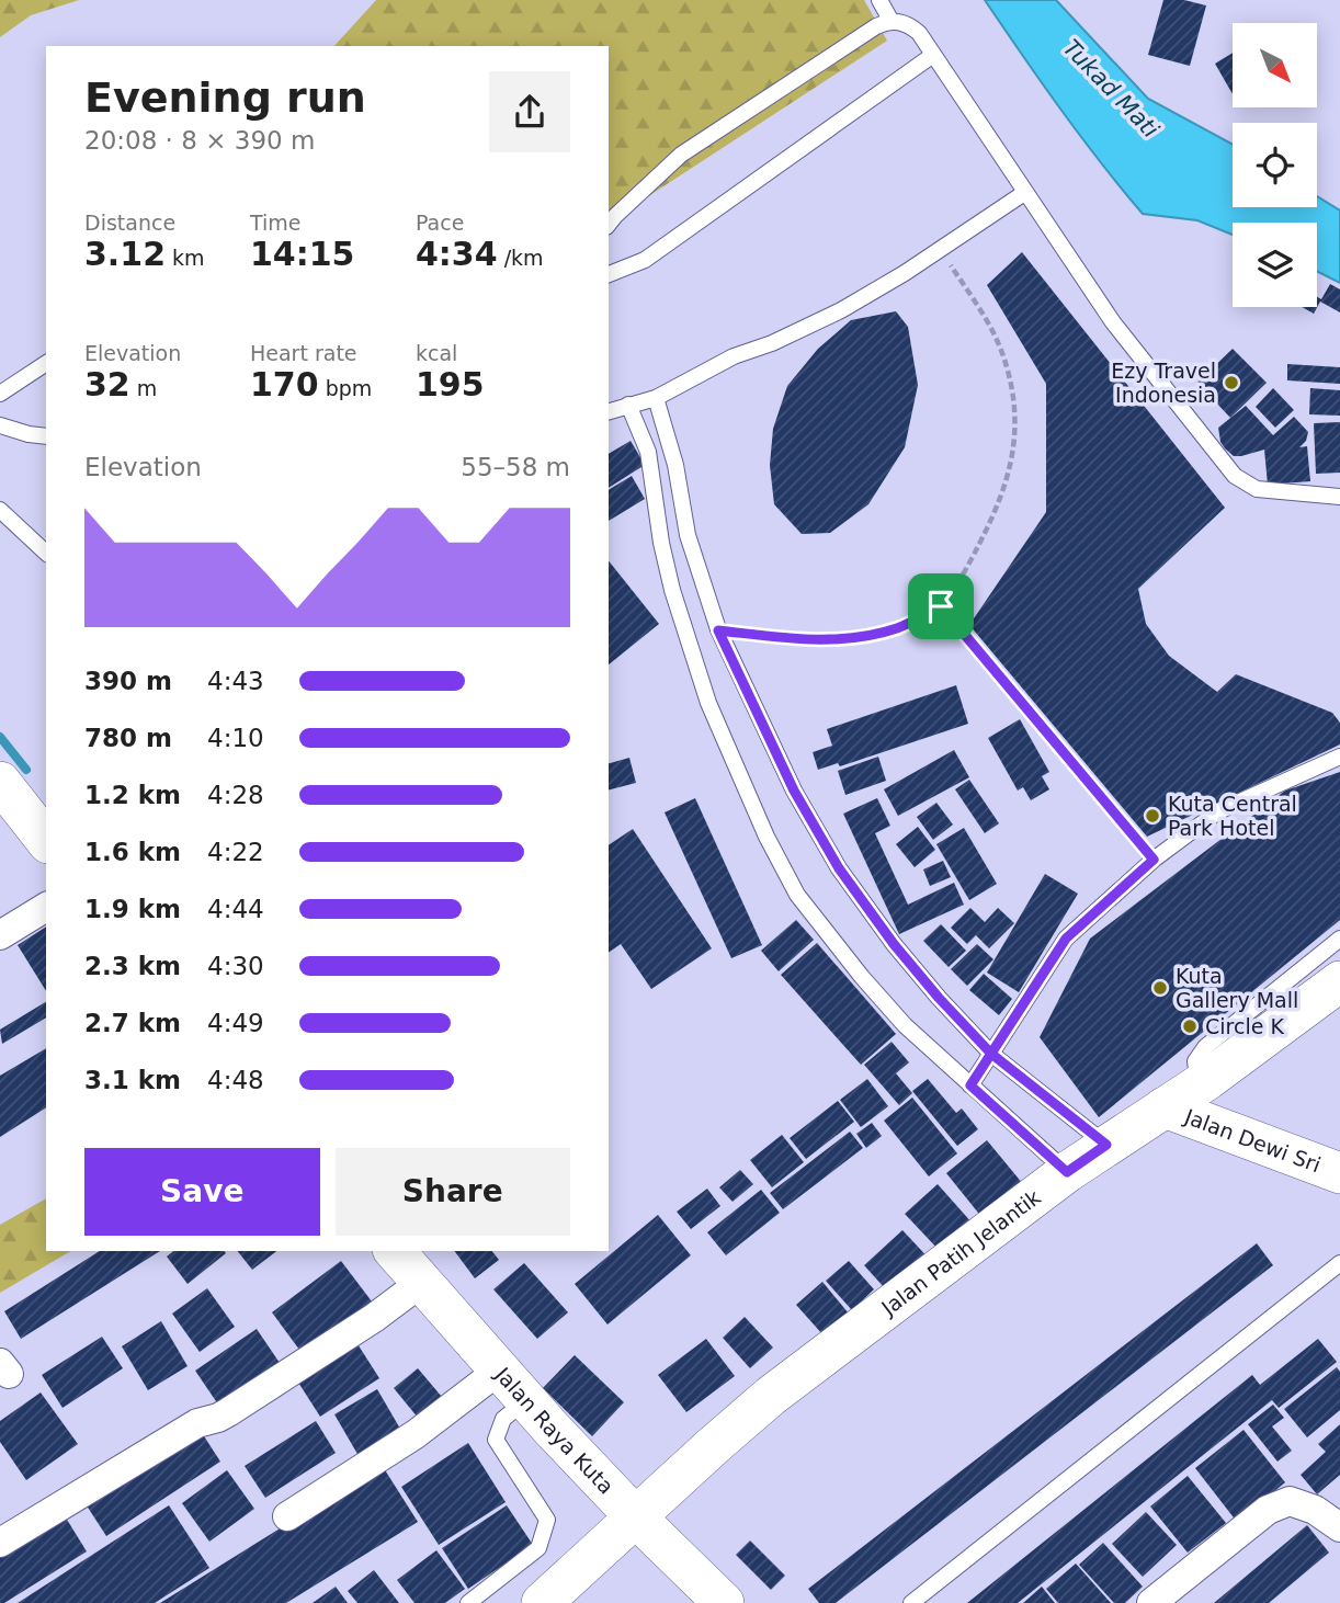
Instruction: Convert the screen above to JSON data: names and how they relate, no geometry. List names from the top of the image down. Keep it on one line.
{"streets":{"street":["Jalan Dewi Sri","Jalan Patih Jelantik","Jalan Raya Kuta"]},"crossings":[["Jalan Dewi Sri","Jalan Patih Jelantik"],["Jalan Patih Jelantik","Jalan Raya Kuta"]],"water":["Tukad Mati"],"places":["Ezy Travel Indonesia","Kuta Central Park Hotel","Kuta Gallery Mall","Circle K"],"north":"bottom right","page":{"heading":["Evening run","20:08 · 8 × 390 m"],"stats":[["Distance","3.12 km"],["Time","14:15"],["Pace","4:34 /km"],["Elevation","32 m"],["Heart rate","170 bpm"],["kcal","195"]],"chart":["Elevation","55–58 m"],"list":[{"name":"390 m","note":"4:43"},{"name":"780 m","note":"4:10"},{"name":"1.2 km","note":"4:28"},{"name":"1.6 km","note":"4:22"},{"name":"1.9 km","note":"4:44"},{"name":"2.3 km","note":"4:30"},{"name":"2.7 km","note":"4:49"},{"name":"3.1 km","note":"4:48"}],"buttons":["Save","Share"]}}
